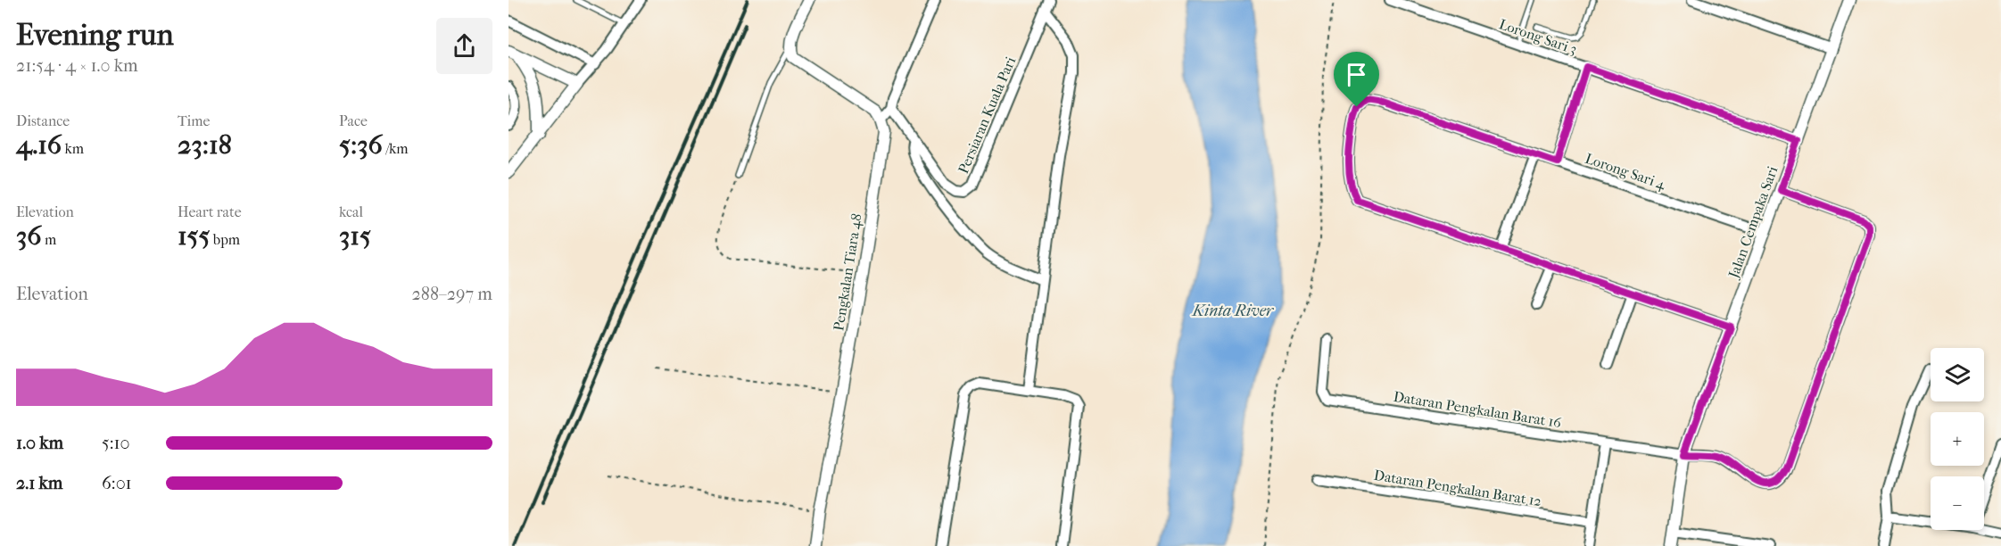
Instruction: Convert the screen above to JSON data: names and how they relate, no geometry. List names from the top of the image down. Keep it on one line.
{"streets":{"street":["Lorong Sari 3","Persiaran Kuala Pari","Lorong Sari 4","Jalan Cempaka Sari","Pengkalan Tiara 48","Dataran Pengkalan Barat 16","Dataran Pengkalan Barat 12"]},"crossings":[["Lorong Sari 3","Jalan Cempaka Sari"],["Lorong Sari 4","Jalan Cempaka Sari"],["Jalan Cempaka Sari","Dataran Pengkalan Barat 16"]],"water":["Kinta River"],"page":{"heading":["Evening run","21:54 · 4 × 1.0 km"],"stats":[["Distance","4.16 km"],["Time","23:18"],["Pace","5:36 /km"],["Elevation","36 m"],["Heart rate","155 bpm"],["kcal","315"]],"chart":["Elevation","288–297 m"],"map_buttons":["+","−"],"list":[{"name":"1.0 km","note":"5:10"},{"name":"2.1 km","note":"6:01"}]}}
